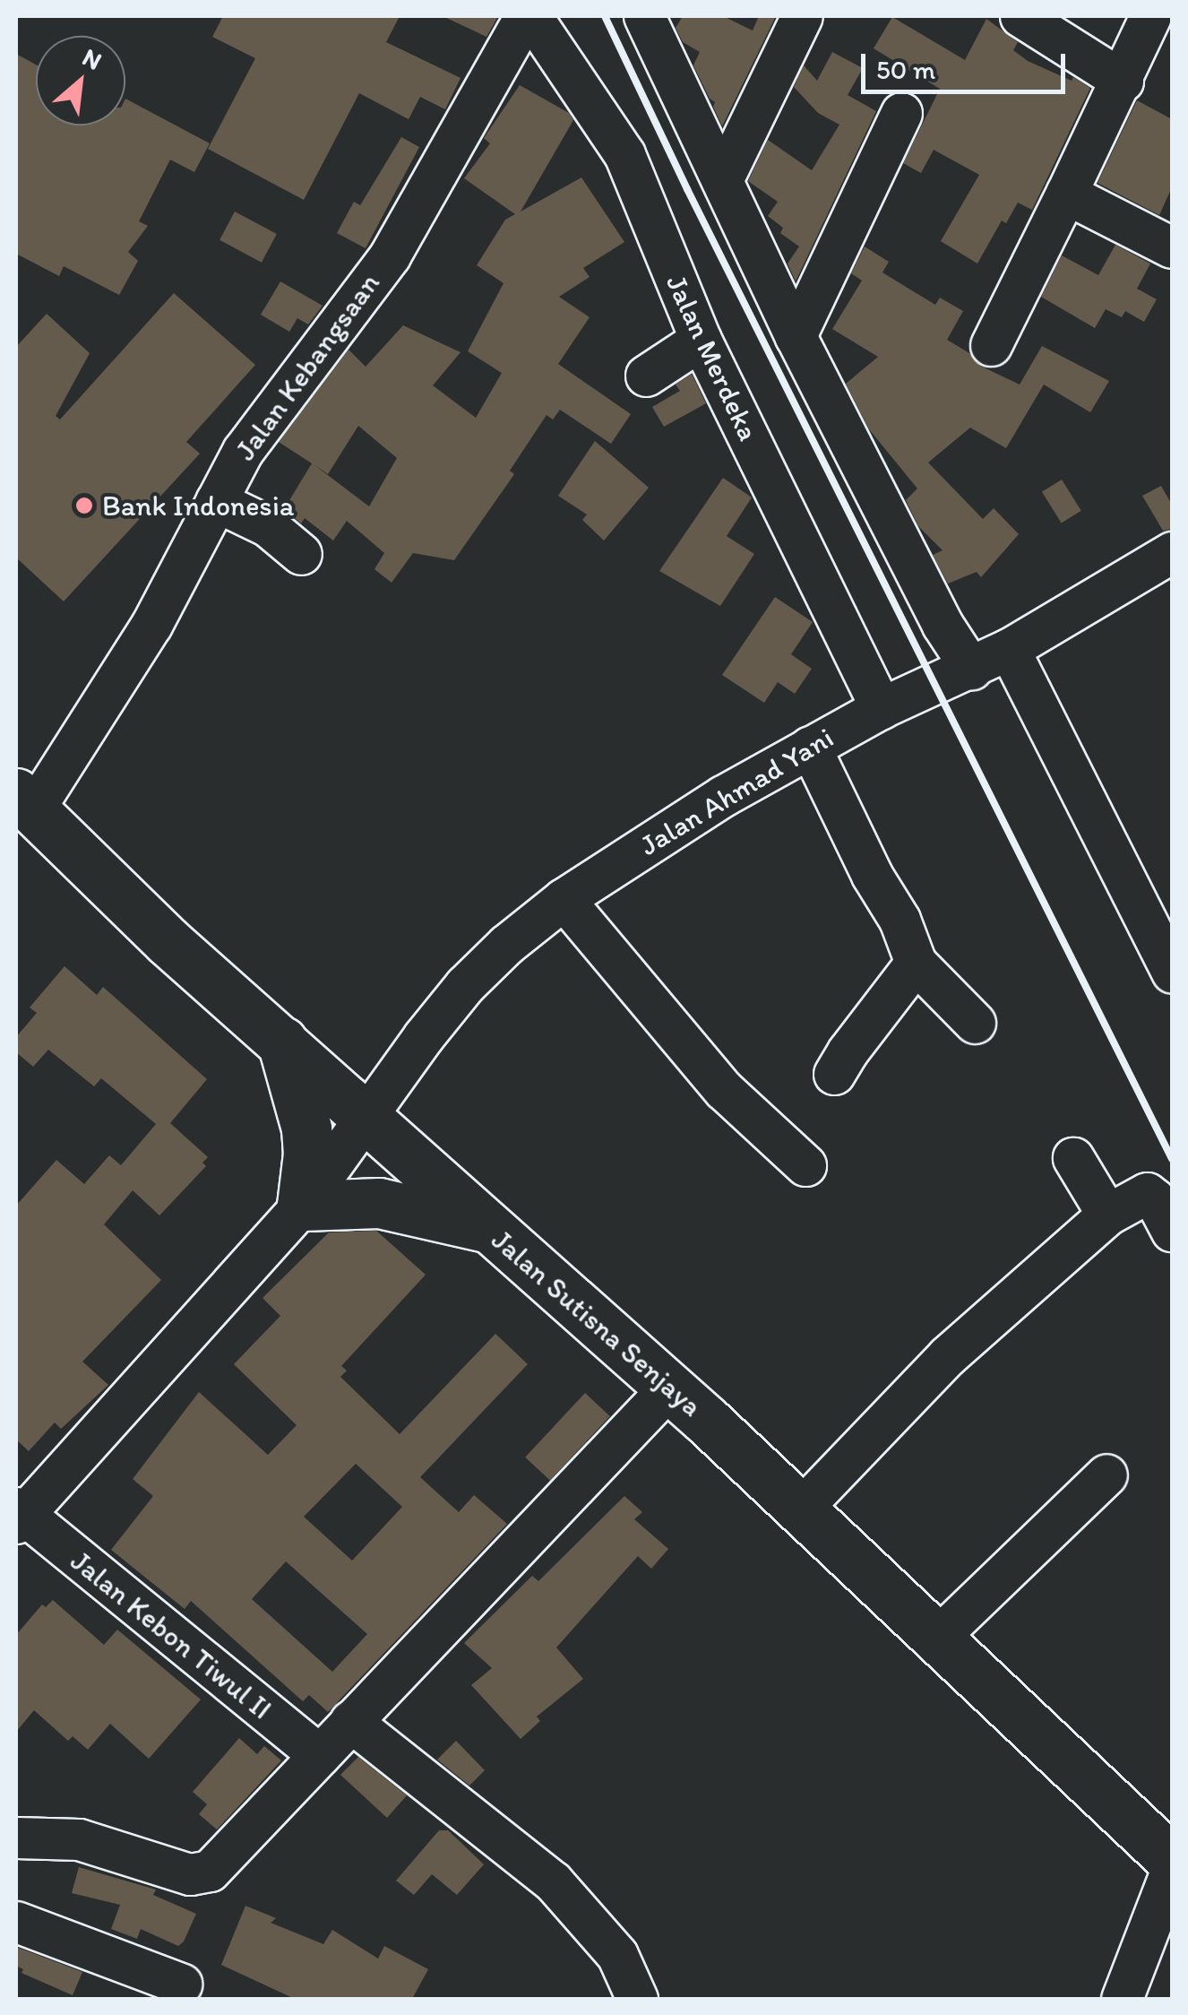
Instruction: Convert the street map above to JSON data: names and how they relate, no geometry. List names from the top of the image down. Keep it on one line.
{"streets":{"main road":["Jalan Sutisna Senjaya"],"street":["Jalan Merdeka","Jalan Kebangsaan","Jalan Ahmad Yani","Jalan Kebon Tiwul II"]},"crossings":[["Jalan Merdeka","Jalan Kebangsaan"],["Jalan Merdeka","Jalan Ahmad Yani"],["Jalan Kebangsaan","Jalan Sutisna Senjaya"],["Jalan Ahmad Yani","Jalan Sutisna Senjaya"],["Jalan Ahmad Yani","Jalan Kebon Tiwul II"]],"places":["Bank Indonesia"],"scale_bar":"50 m","north":"top right"}
